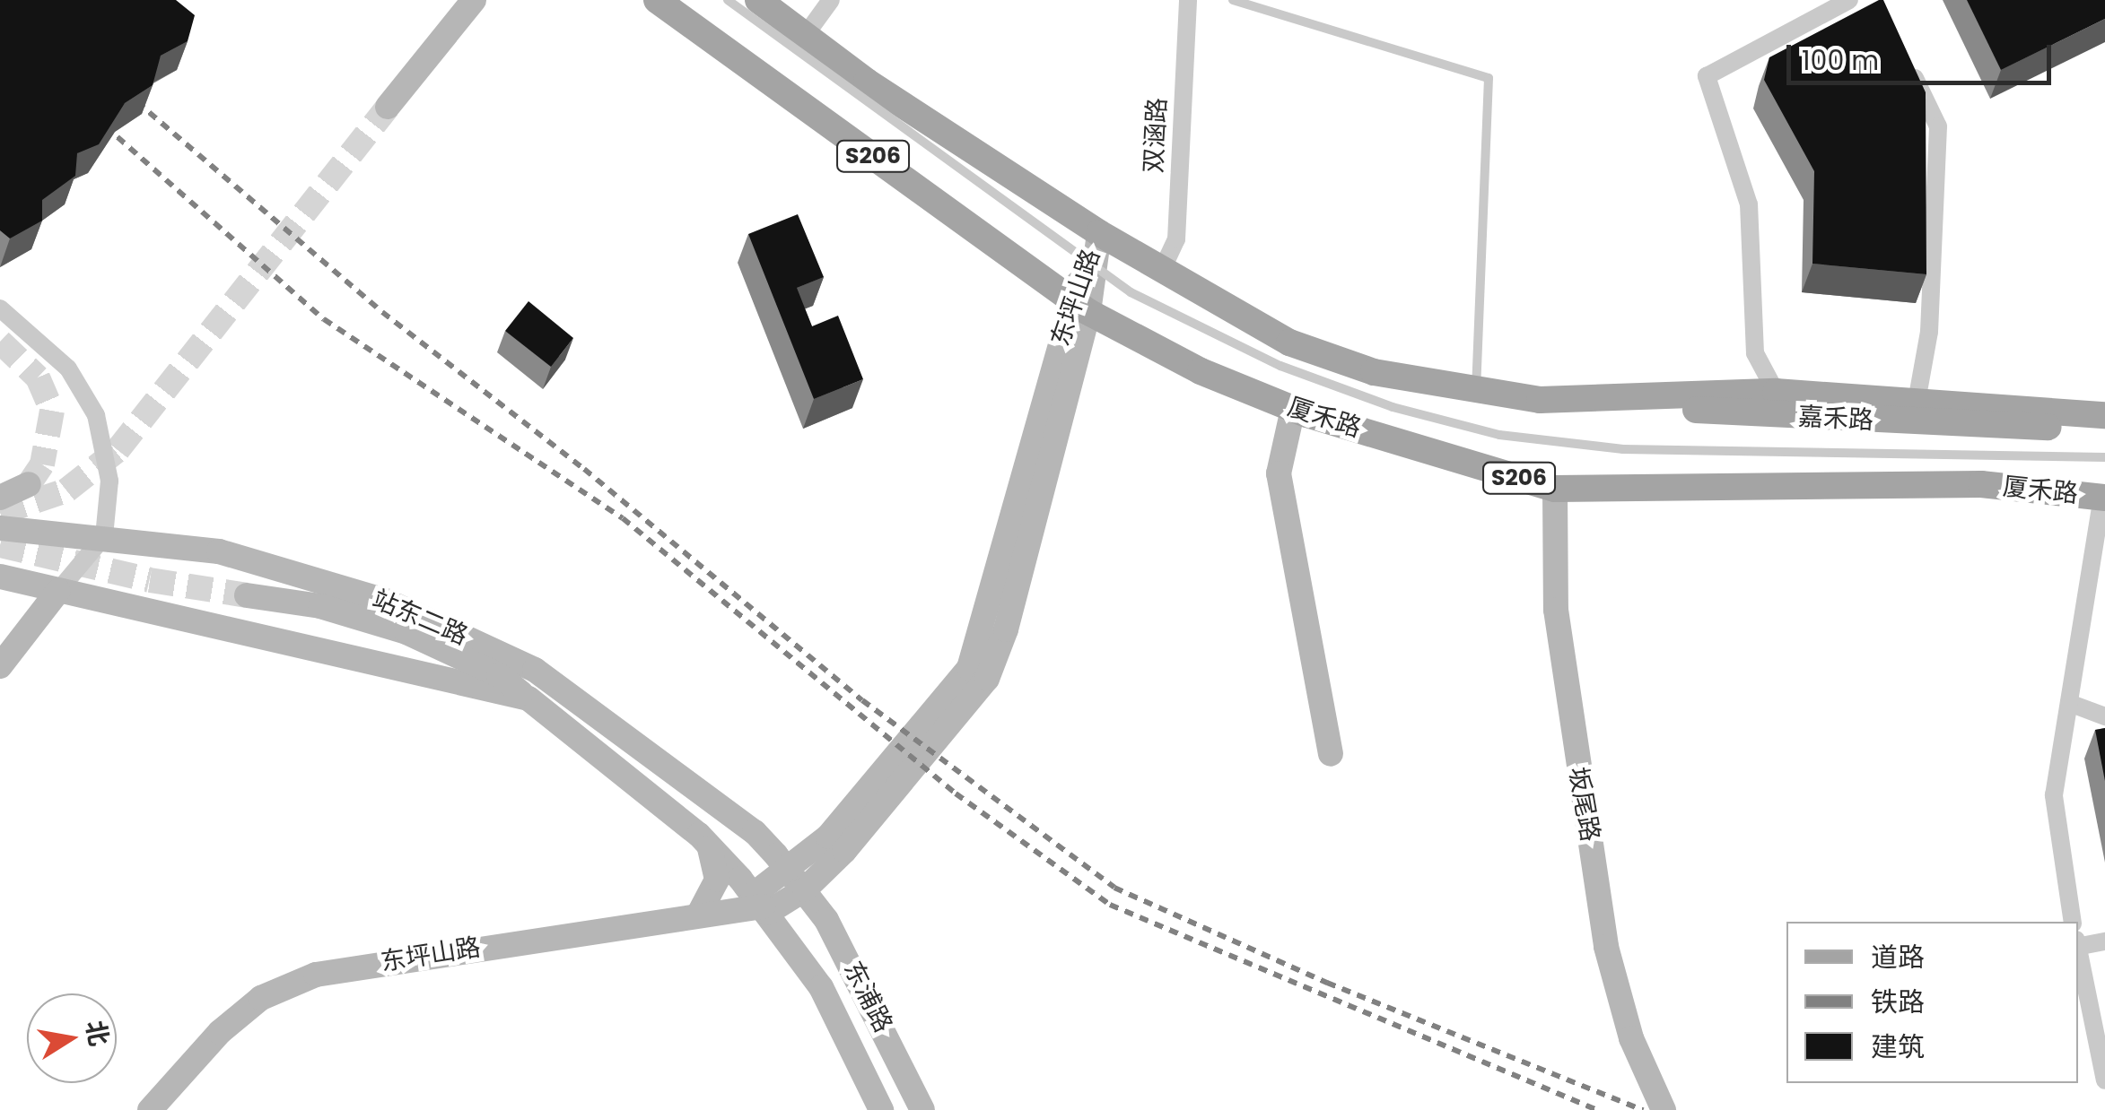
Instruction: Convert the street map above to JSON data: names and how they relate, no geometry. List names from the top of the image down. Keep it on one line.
{"streets":{"main road":["S206","东坪山路","厦禾路","嘉禾路","站东二路","坂尾路","东浦路"],"street":["双涵路"]},"crossings":[["双涵路","S206"],["S206","东坪山路"],["S206","嘉禾路"],["东坪山路","厦禾路"],["东坪山路","站东二路"],["东坪山路","东浦路"],["厦禾路","坂尾路"],["站东二路","东浦路"]],"legend":["道路","铁路","建筑"],"scale_bar":"100 m","north":"right"}
